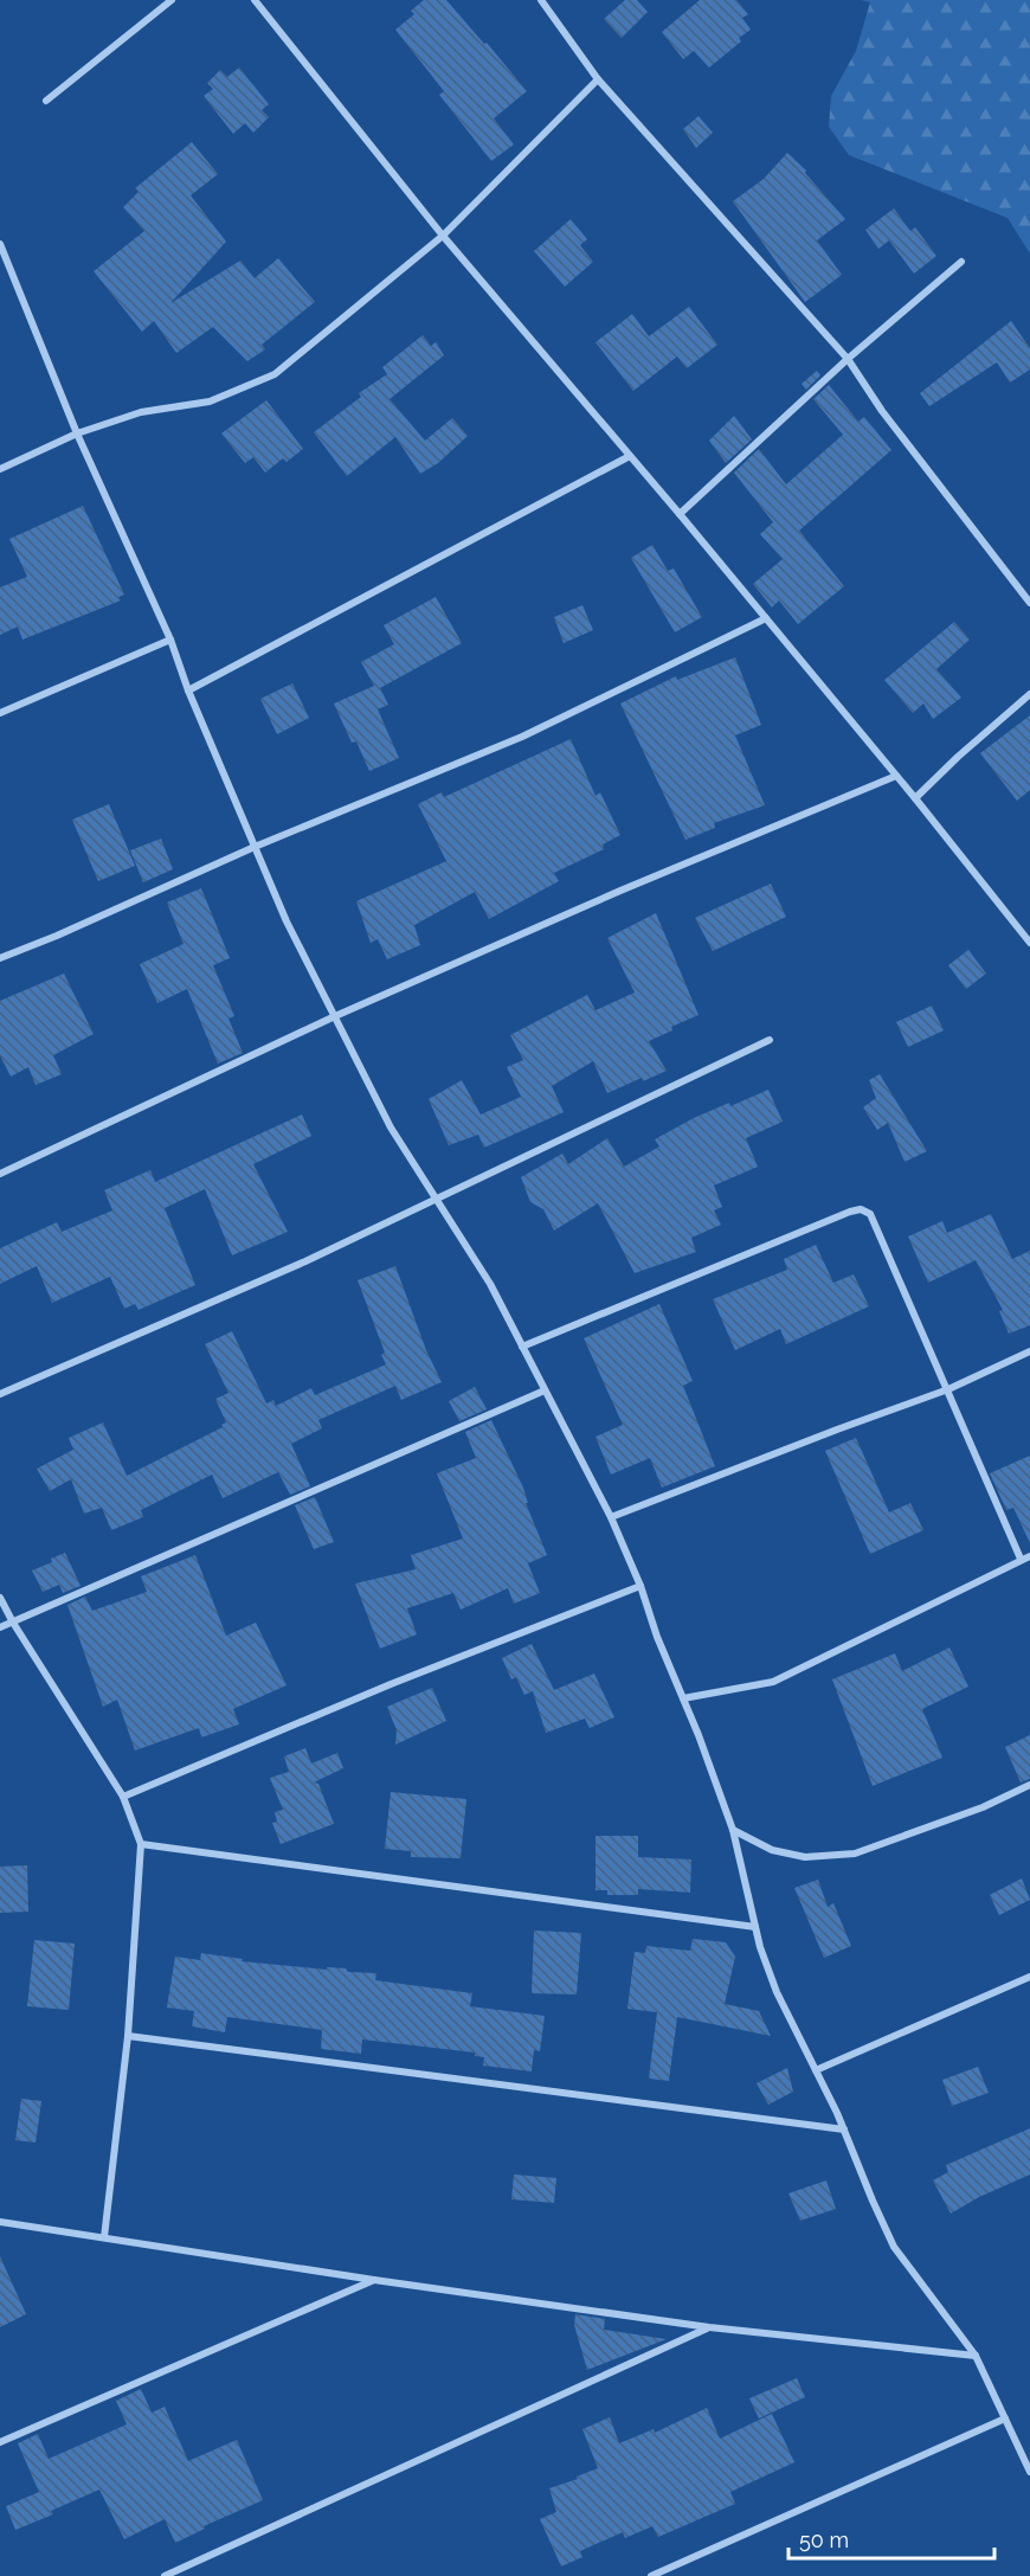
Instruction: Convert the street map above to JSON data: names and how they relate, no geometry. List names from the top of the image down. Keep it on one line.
{"scale_bar":"50 m"}
